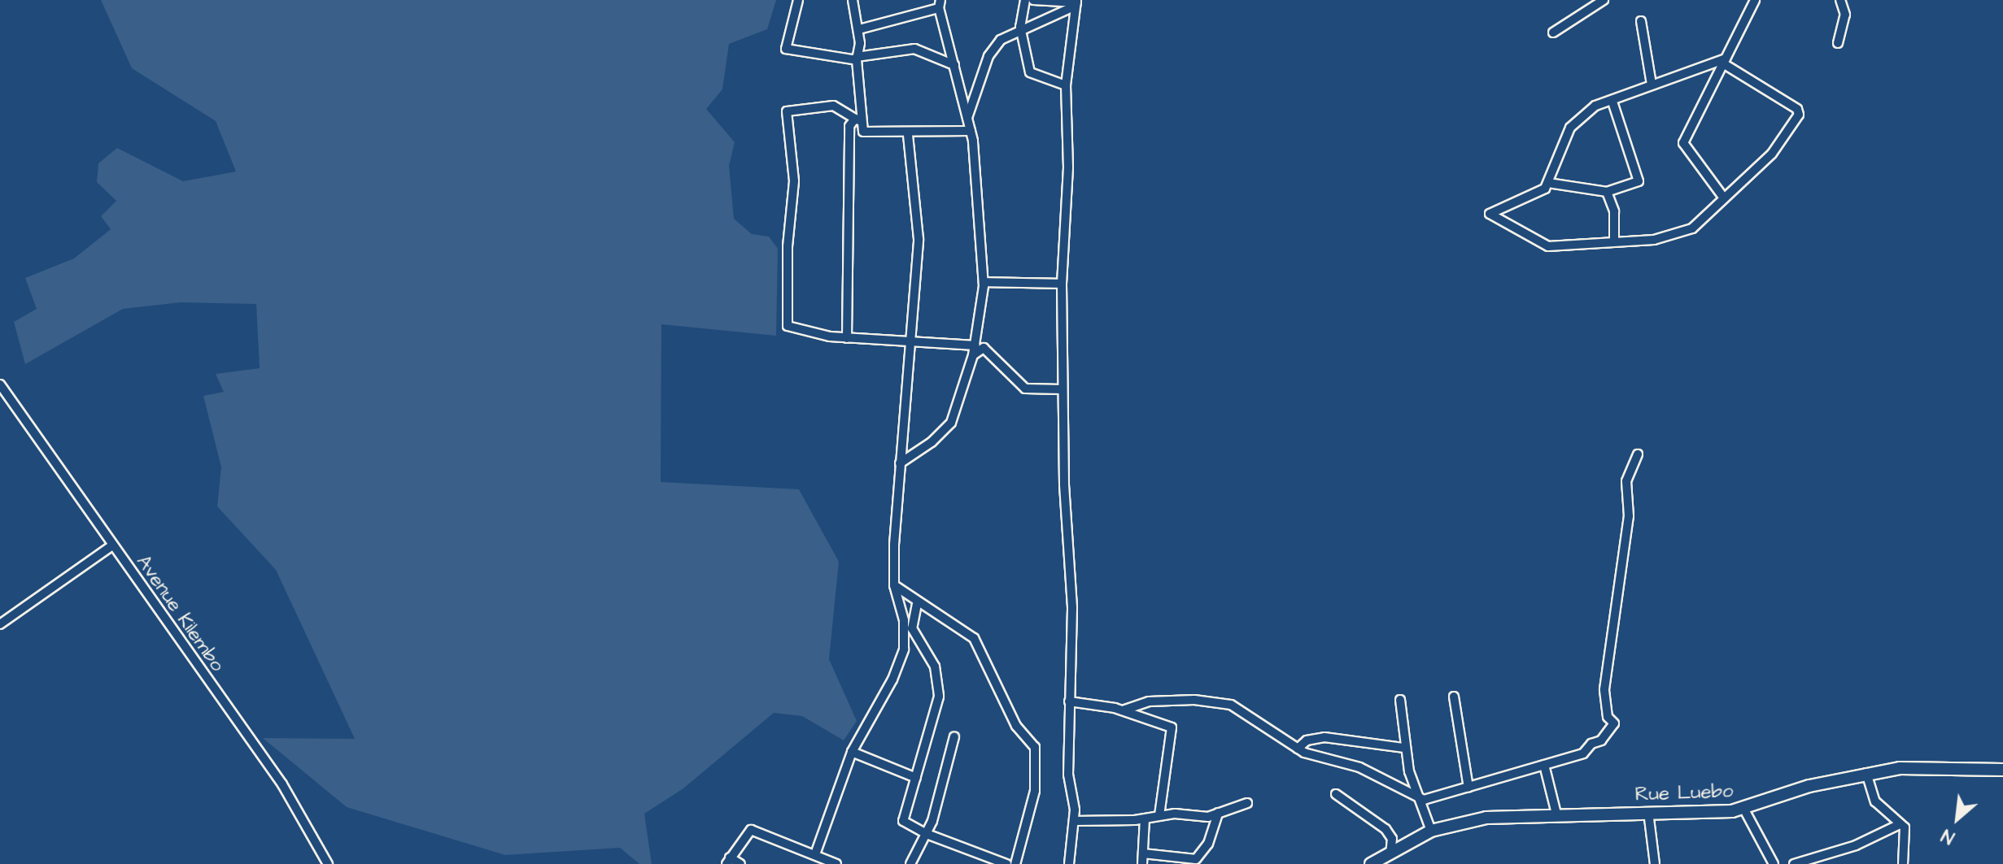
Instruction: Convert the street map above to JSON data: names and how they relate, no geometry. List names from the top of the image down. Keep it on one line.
{"streets":{"street":["Avenue Kilembo","Rue Luebo"]},"north":"bottom left"}
